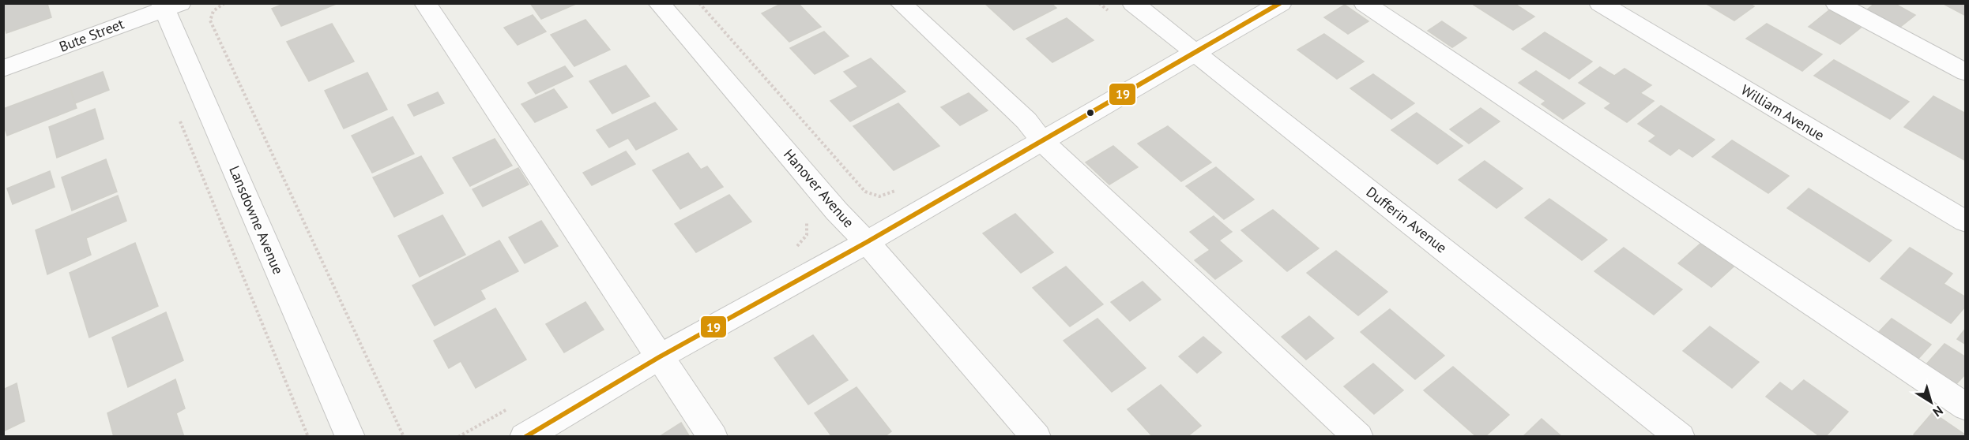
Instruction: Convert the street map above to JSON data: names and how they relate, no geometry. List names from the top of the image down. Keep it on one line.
{"streets":{"street":["Bute Street","William Avenue","Hanover Avenue","Lansdowne Avenue","Dufferin Avenue"]},"crossings":[["Bute Street","Lansdowne Avenue"]],"lines":["transit line 19"],"north":"bottom right"}
